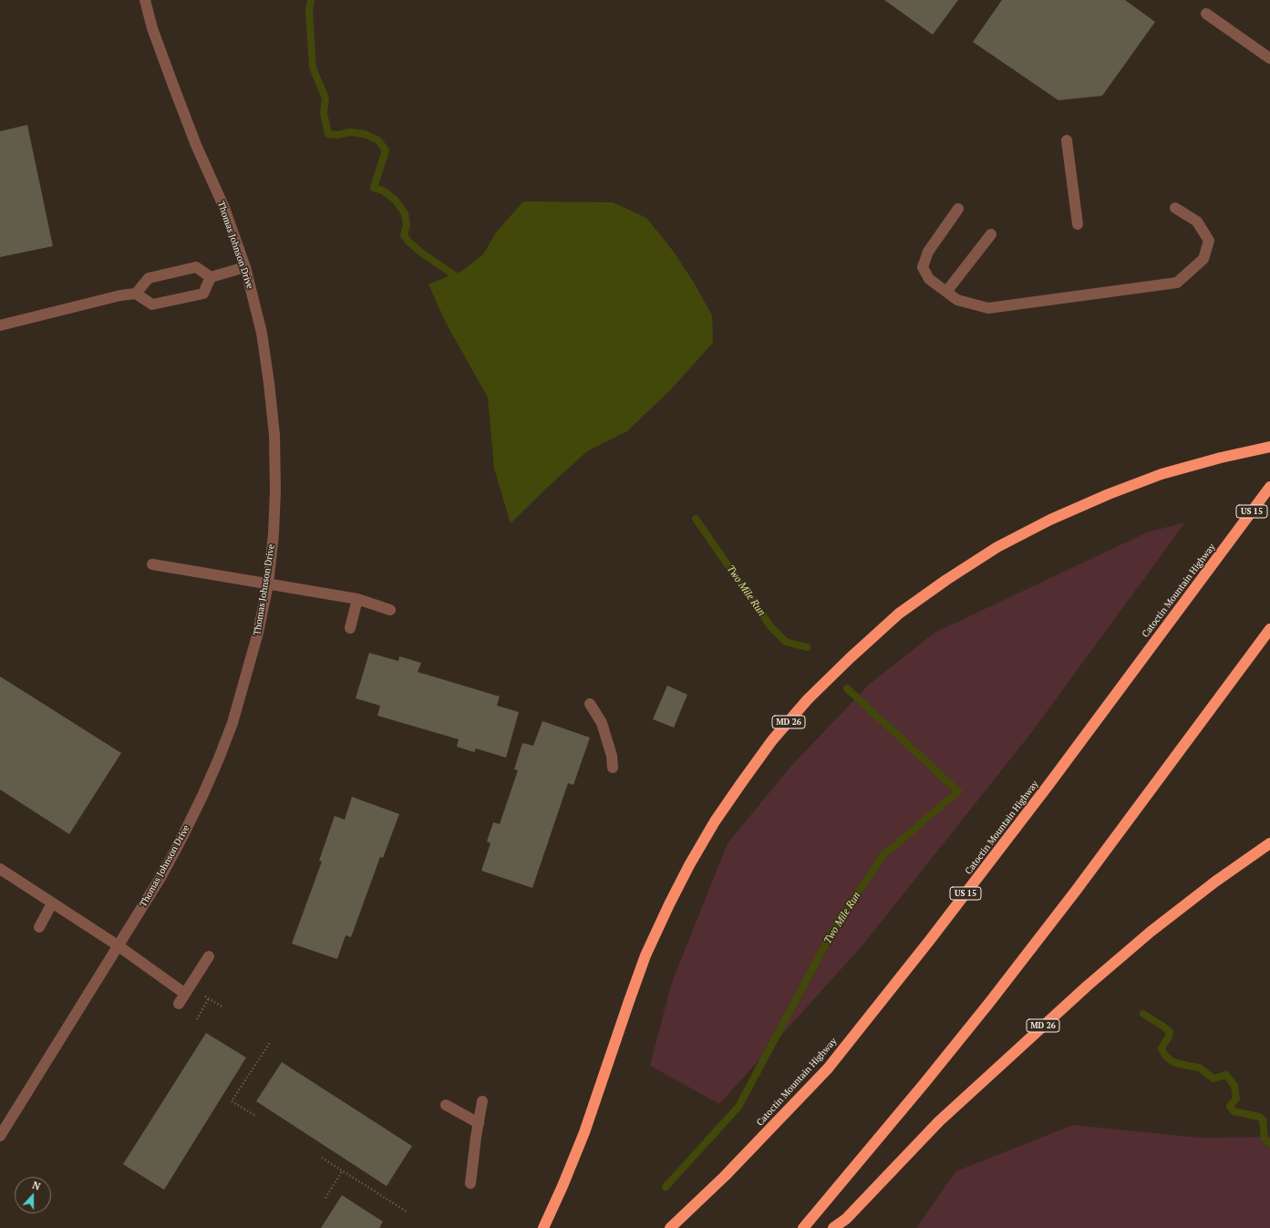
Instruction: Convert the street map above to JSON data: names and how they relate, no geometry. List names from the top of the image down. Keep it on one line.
{"streets":{"highway":["US 15","Catoctin Mountain Highway","MD 26"],"street":["Thomas Johnson Drive"]},"water":["Two Mile Run"],"north":"top"}
